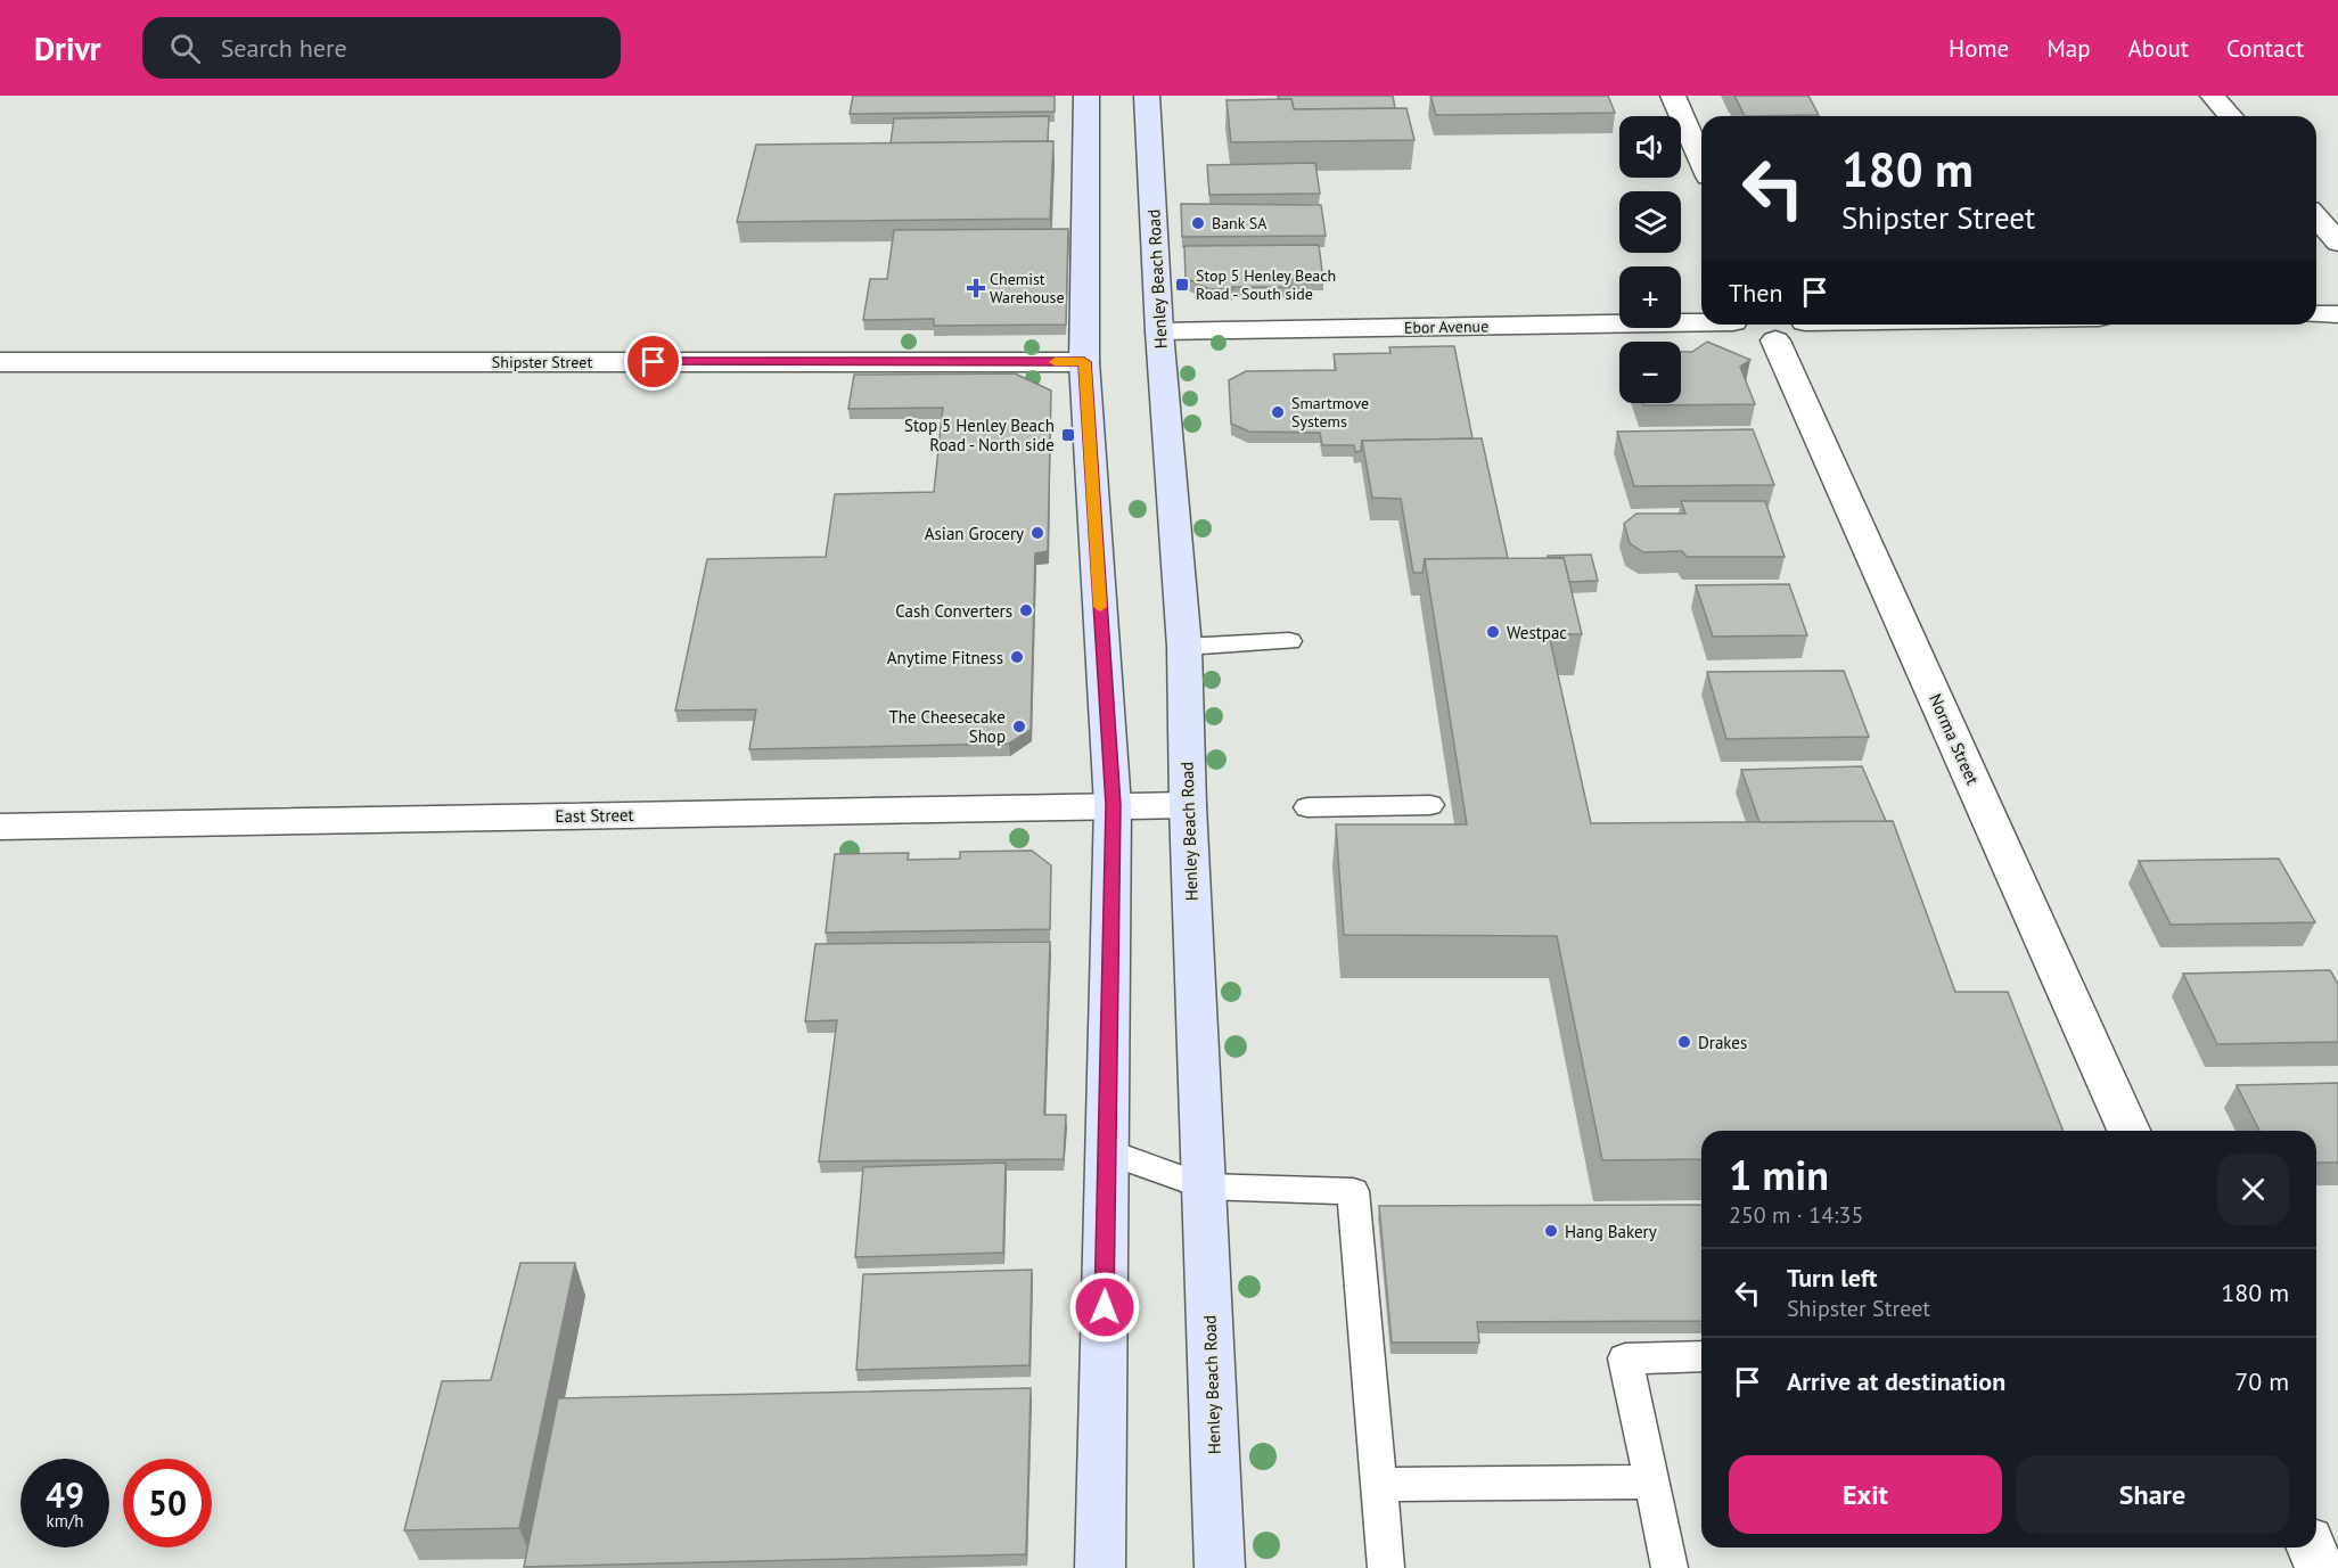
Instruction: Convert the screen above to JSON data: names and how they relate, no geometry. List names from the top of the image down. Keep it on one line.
{"streets":{"main road":["Henley Beach Road"],"street":["Ebor Avenue","Shipster Street","Norma Street","East Street"]},"crossings":[["Henley Beach Road","Ebor Avenue"],["Henley Beach Road","East Street"]],"places":{"other":["Bank SA","Smartmove Systems","Asian Grocery","Cash Converters","Westpac","Anytime Fitness","The Cheesecake Shop","Drakes","Hang Bakery"],"transit":["Stop 5 Henley Beach Road - South side","Stop 5 Henley Beach Road - North side"],"health":["Chemist Warehouse"]},"page":{"header":"Drivr","search":"Search here","nav":["Home","Map","About","Contact"],"map_buttons":["+","−"],"turn":["180 m","Shipster Street"],"then":"Then","heading":["1 min","250 m · 14:35"],"list":[{"name":"Turn left","note":"Shipster Street","value":"180 m"},{"name":"Arrive at destination","value":"70 m"}],"buttons":["Exit","Share"],"speed":"49 km/h","limit":"50"}}
